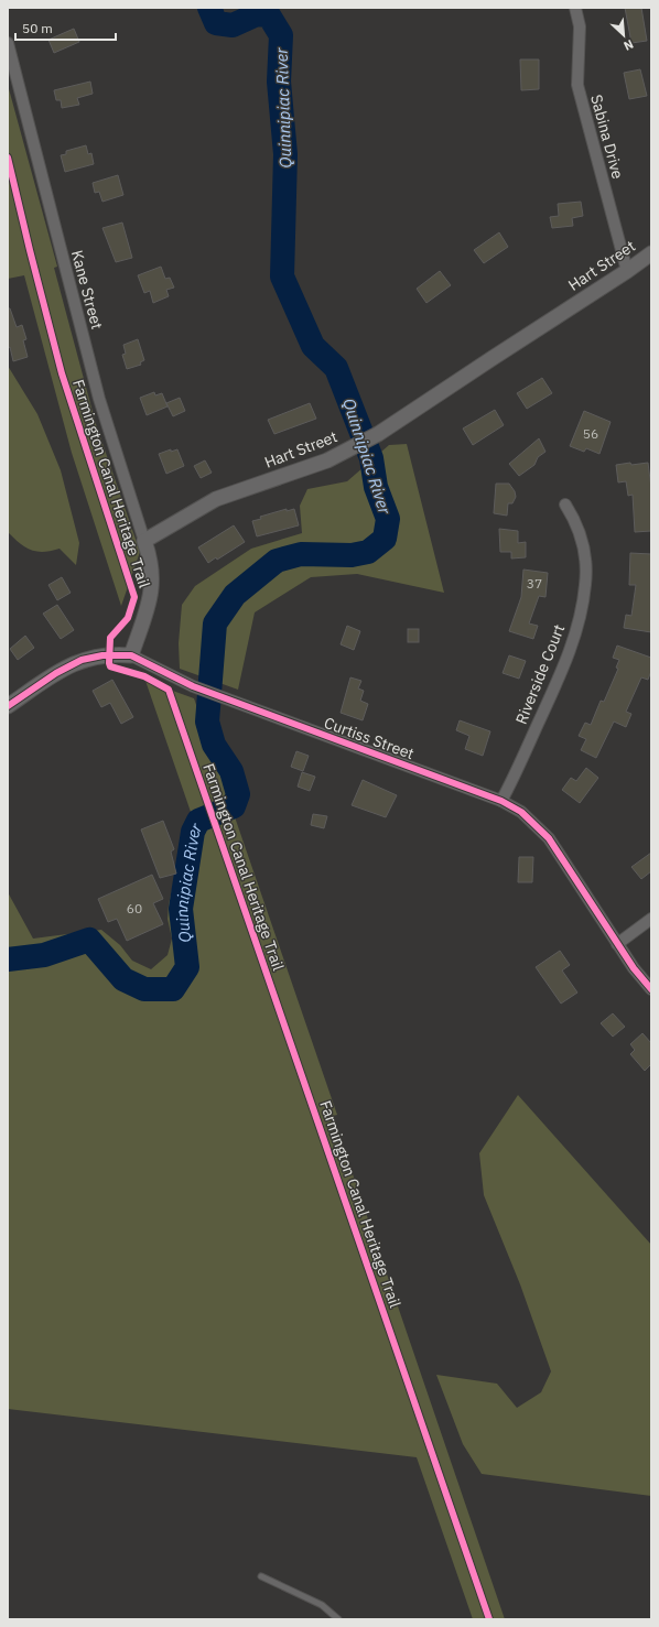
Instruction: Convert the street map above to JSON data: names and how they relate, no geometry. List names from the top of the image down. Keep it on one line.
{"streets":{"street":["Sabina Drive","Hart Street","Kane Street","Riverside Court","Curtiss Street"],"cycle path":["Farmington Canal Heritage Trail"]},"crossings":[["Sabina Drive","Hart Street"],["Hart Street","Kane Street"],["Riverside Court","Curtiss Street"]],"water":["Quinnipiac River"],"house_numbers":["56","37","60"],"scale_bar":"50 m","north":"bottom right"}
